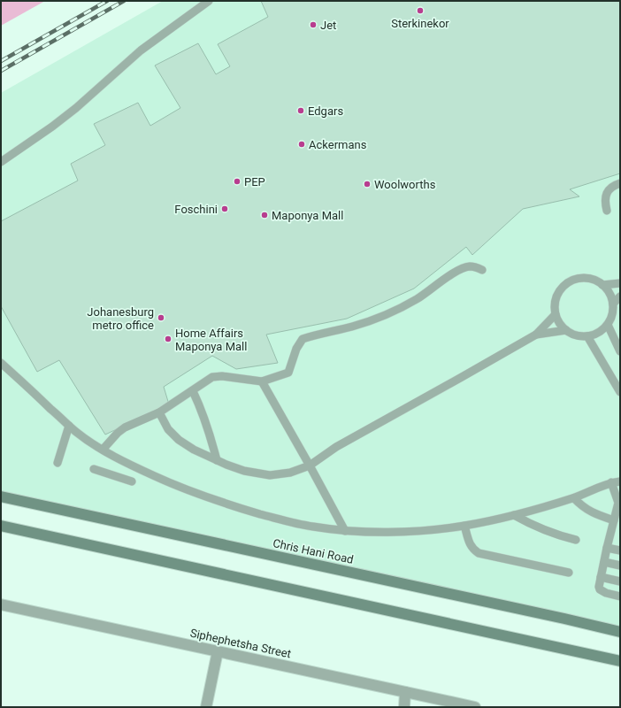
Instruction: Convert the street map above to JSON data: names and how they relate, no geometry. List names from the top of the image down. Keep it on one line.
{"streets":{"main road":["Chris Hani Road"],"street":["Siphephetsha Street"]},"places":["Sterkinekor","Jet","Edgars","Ackermans","PEP","Woolworths","Foschini","Maponya Mall","Johanesburg metro office","Home Affairs Maponya Mall"]}
